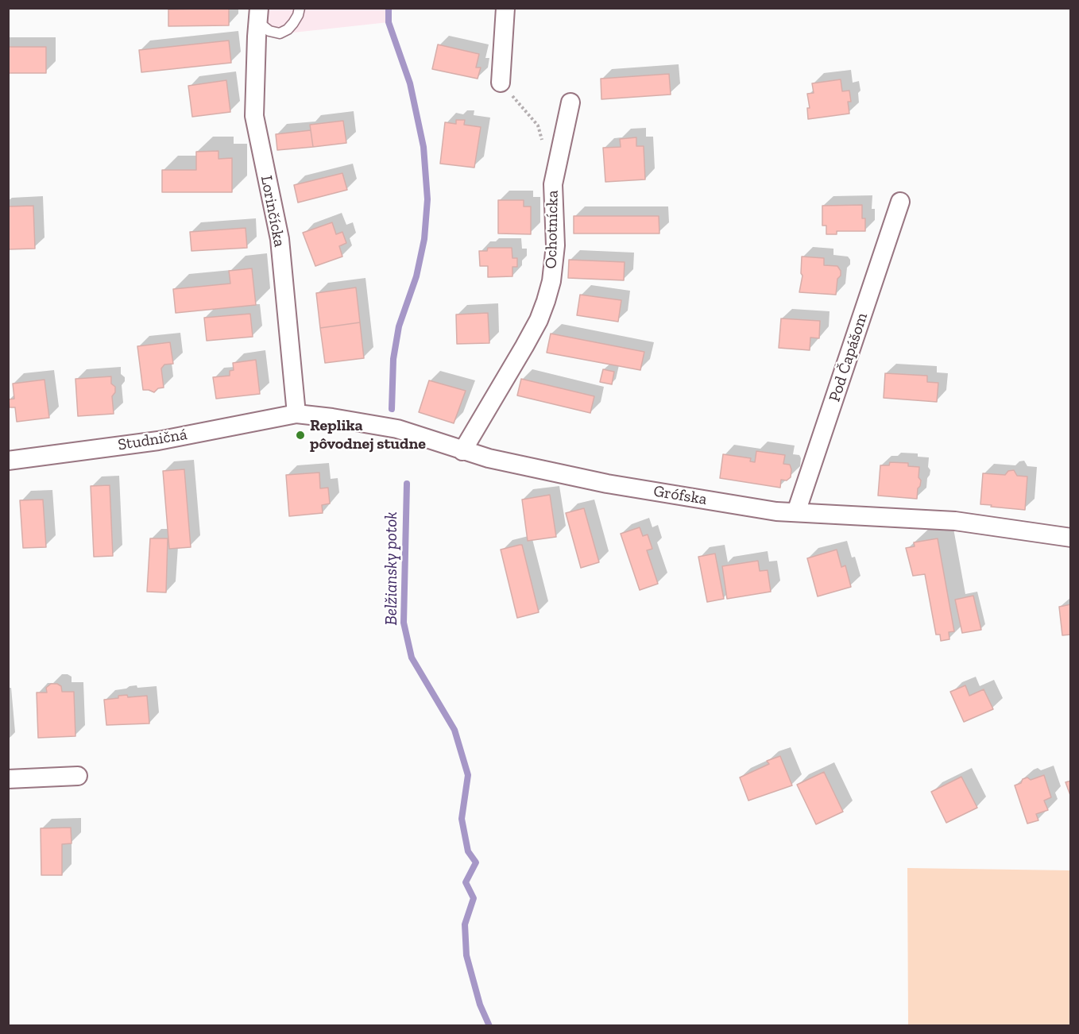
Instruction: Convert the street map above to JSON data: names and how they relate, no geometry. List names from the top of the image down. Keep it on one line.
{"streets":{"street":["Lorinčícka","Ochotnícka","Pod Čapášom","Studničná","Grófska"]},"crossings":[["Lorinčícka","Studničná"],["Lorinčícka","Grófska"],["Ochotnícka","Grófska"],["Pod Čapášom","Grófska"],["Studničná","Grófska"]],"water":["Belžiansky potok"],"places":["Replika pôvodnej studne"]}
